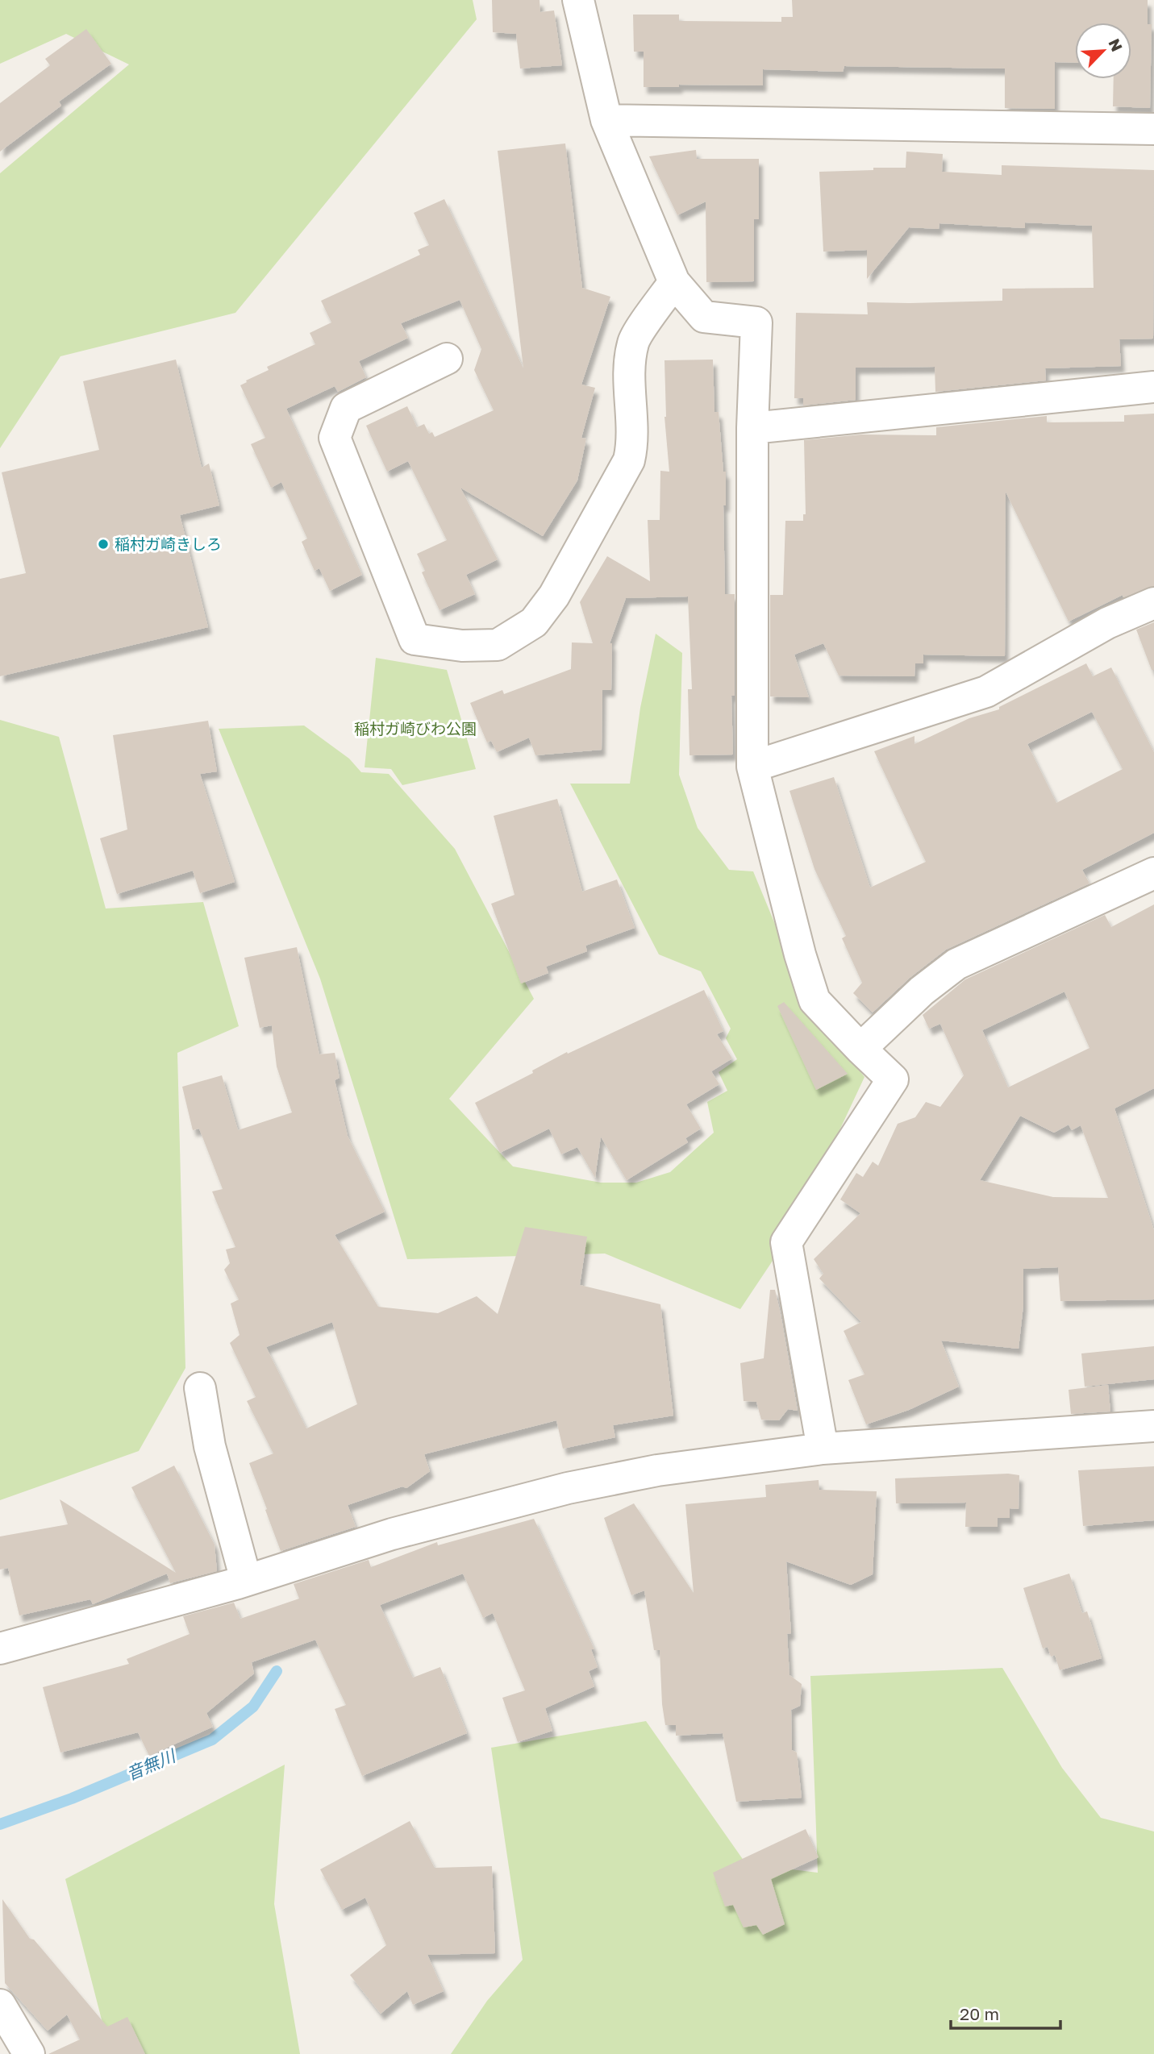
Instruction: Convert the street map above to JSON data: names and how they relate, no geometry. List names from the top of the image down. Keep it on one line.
{"water":["音無川"],"parks":["稲村ガ崎びわ公園"],"places":["稲村ガ崎きしろ"],"scale_bar":"20 m","north":"top right"}
